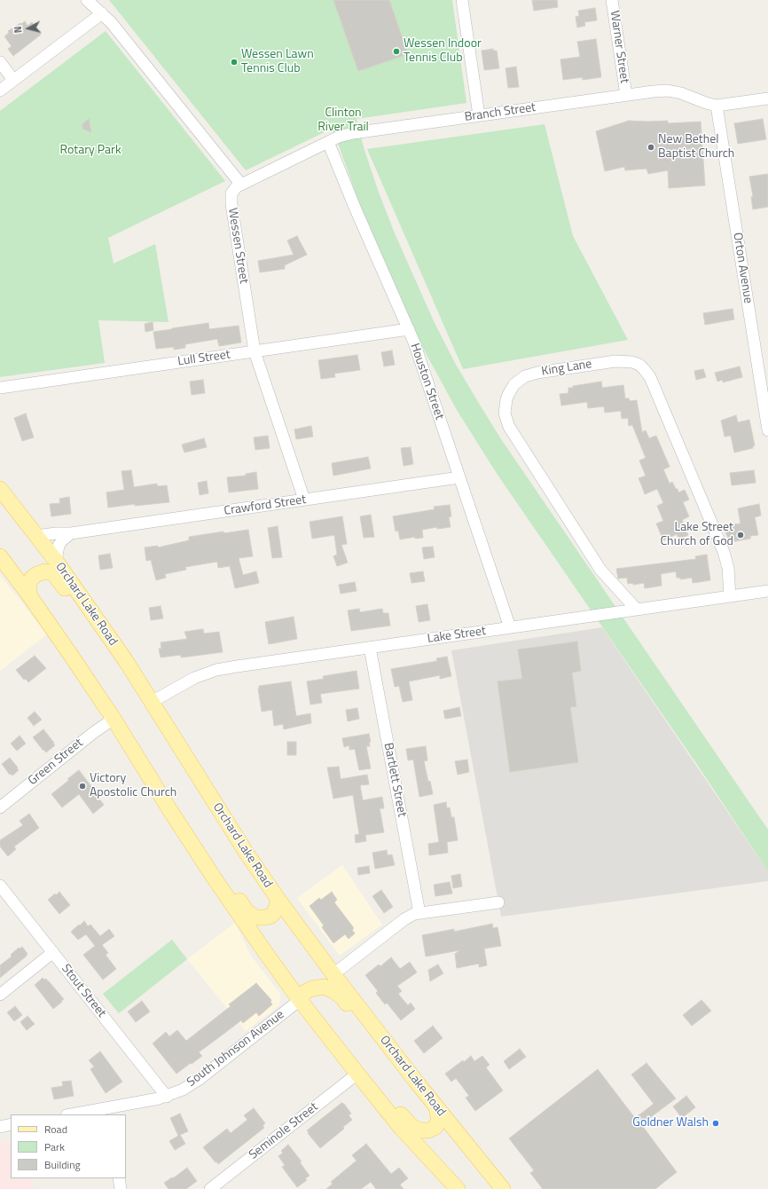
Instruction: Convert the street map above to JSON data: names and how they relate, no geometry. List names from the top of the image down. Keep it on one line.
{"streets":{"main road":["Orchard Lake Road"],"street":["Warner Street","Branch Street","Wessen Street","Orton Avenue","Lull Street","King Lane","Houston Street","Crawford Street","Lake Street","Green Street","Bartlett Street","Stout Street","South Johnson Avenue","Seminole Street"]},"crossings":[["Warner Street","Branch Street"],["Branch Street","Wessen Street"],["Branch Street","Orton Avenue"],["Branch Street","Houston Street"],["Wessen Street","Lull Street"],["Wessen Street","Crawford Street"],["Lull Street","Houston Street"],["King Lane","Lake Street"],["Houston Street","Crawford Street"],["Houston Street","Lake Street"],["Crawford Street","Orchard Lake Road"],["Orchard Lake Road","Lake Street"],["Lake Street","Bartlett Street"],["Stout Street","South Johnson Avenue"]],"parks":["Clinton River Trail","Rotary Park"],"places":["Wessen Indoor Tennis Club","Wessen Lawn Tennis Club","New Bethel Baptist Church","Lake Street Church of God","Victory Apostolic Church","Goldner Walsh"],"legend":["Road","Park","Building"],"north":"left"}
